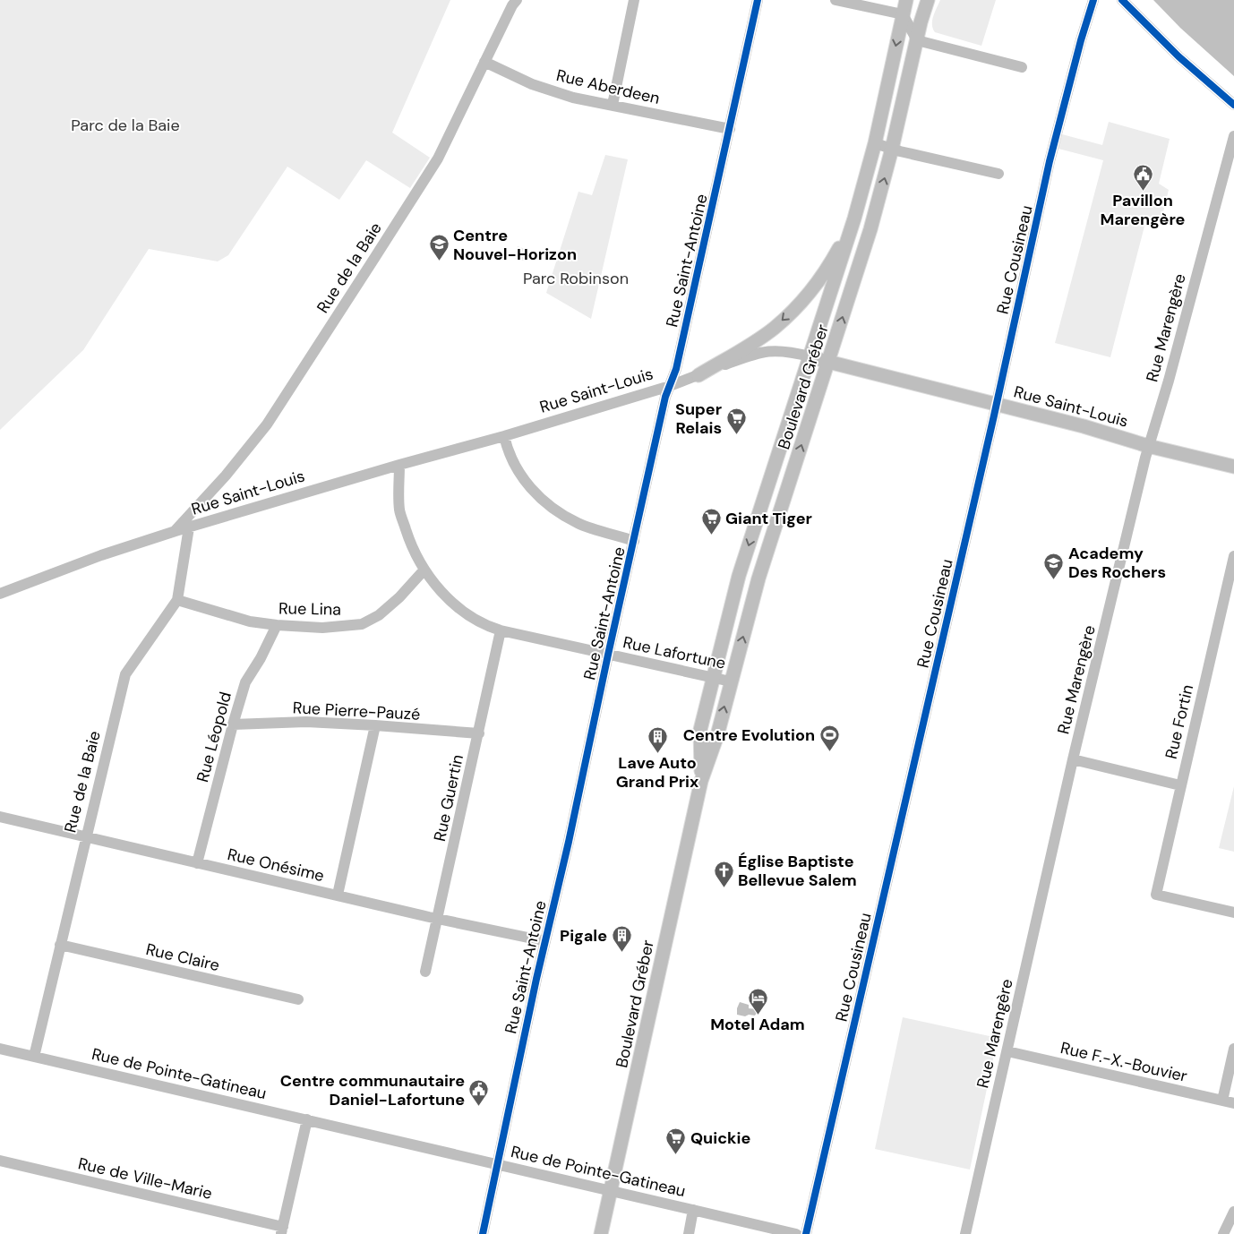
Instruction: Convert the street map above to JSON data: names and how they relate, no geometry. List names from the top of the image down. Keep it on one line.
{"streets":{"main road":["Boulevard Gréber","Rue Saint-Louis"],"street":["Rue Aberdeen","Rue Cousineau","Rue Saint-Antoine","Rue de la Baie","Rue Marengère","Rue Lina","Rue Lafortune","Rue Pierre-Pauzé","Rue Fortin","Rue Léopold","Rue Guertin","Rue Onésime","Rue Claire","Rue F.-X.-Bouvier","Rue de Pointe-Gatineau","Rue de Ville-Marie"]},"crossings":[["Rue Aberdeen","Rue Saint-Antoine"],["Rue Aberdeen","Rue de la Baie"],["Rue Cousineau","Rue Saint-Louis"],["Rue Saint-Antoine","Rue Saint-Louis"],["Rue Saint-Antoine","Rue Lafortune"],["Rue Saint-Antoine","Rue Onésime"],["Rue Saint-Antoine","Rue de Pointe-Gatineau"],["Rue de la Baie","Rue Saint-Louis"],["Rue de la Baie","Rue Lina"],["Rue de la Baie","Rue Onésime"],["Rue de la Baie","Rue Claire"],["Rue de la Baie","Rue de Pointe-Gatineau"],["Rue Marengère","Rue Saint-Louis"],["Rue Marengère","Rue F.-X.-Bouvier"],["Boulevard Gréber","Rue Saint-Louis"],["Boulevard Gréber","Rue Lafortune"],["Boulevard Gréber","Rue de Pointe-Gatineau"],["Rue Saint-Louis","Rue Lafortune"],["Rue Lina","Rue Lafortune"],["Rue Lina","Rue Léopold"],["Rue Lafortune","Rue Guertin"],["Rue Pierre-Pauzé","Rue Léopold"],["Rue Pierre-Pauzé","Rue Guertin"],["Rue Léopold","Rue Onésime"],["Rue Guertin","Rue Onésime"]],"parks":["Parc de la Baie","Parc Robinson"],"places":{"public building":["Pavillon Marengère","Centre communautaire Daniel-Lafortune"],"school or university":["Centre Nouvel-Horizon","Academy Des Rochers"],"supermarket":["Super Relais","Giant Tiger","Quickie"],"sports":["Centre Evolution"],"building":["Lave Auto Grand Prix","Pigale"],"church":["Église Baptiste Bellevue Salem"],"hotel":["Motel Adam"]}}
